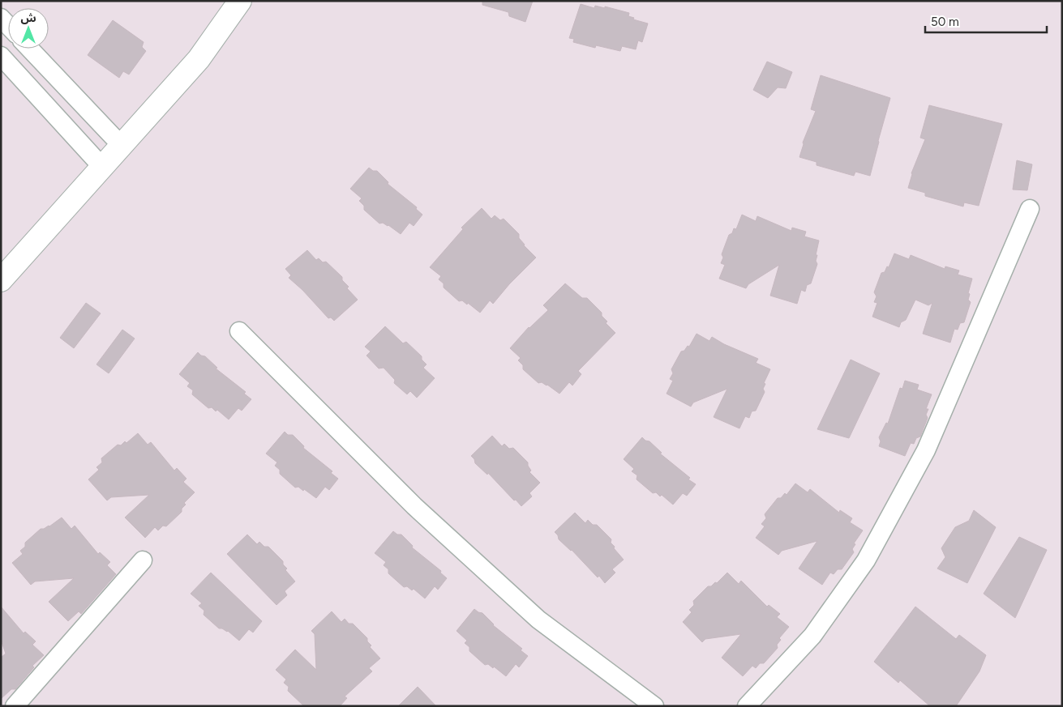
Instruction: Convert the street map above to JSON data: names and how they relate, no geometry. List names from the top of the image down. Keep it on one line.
{"scale_bar":"50 m","north":"top"}
